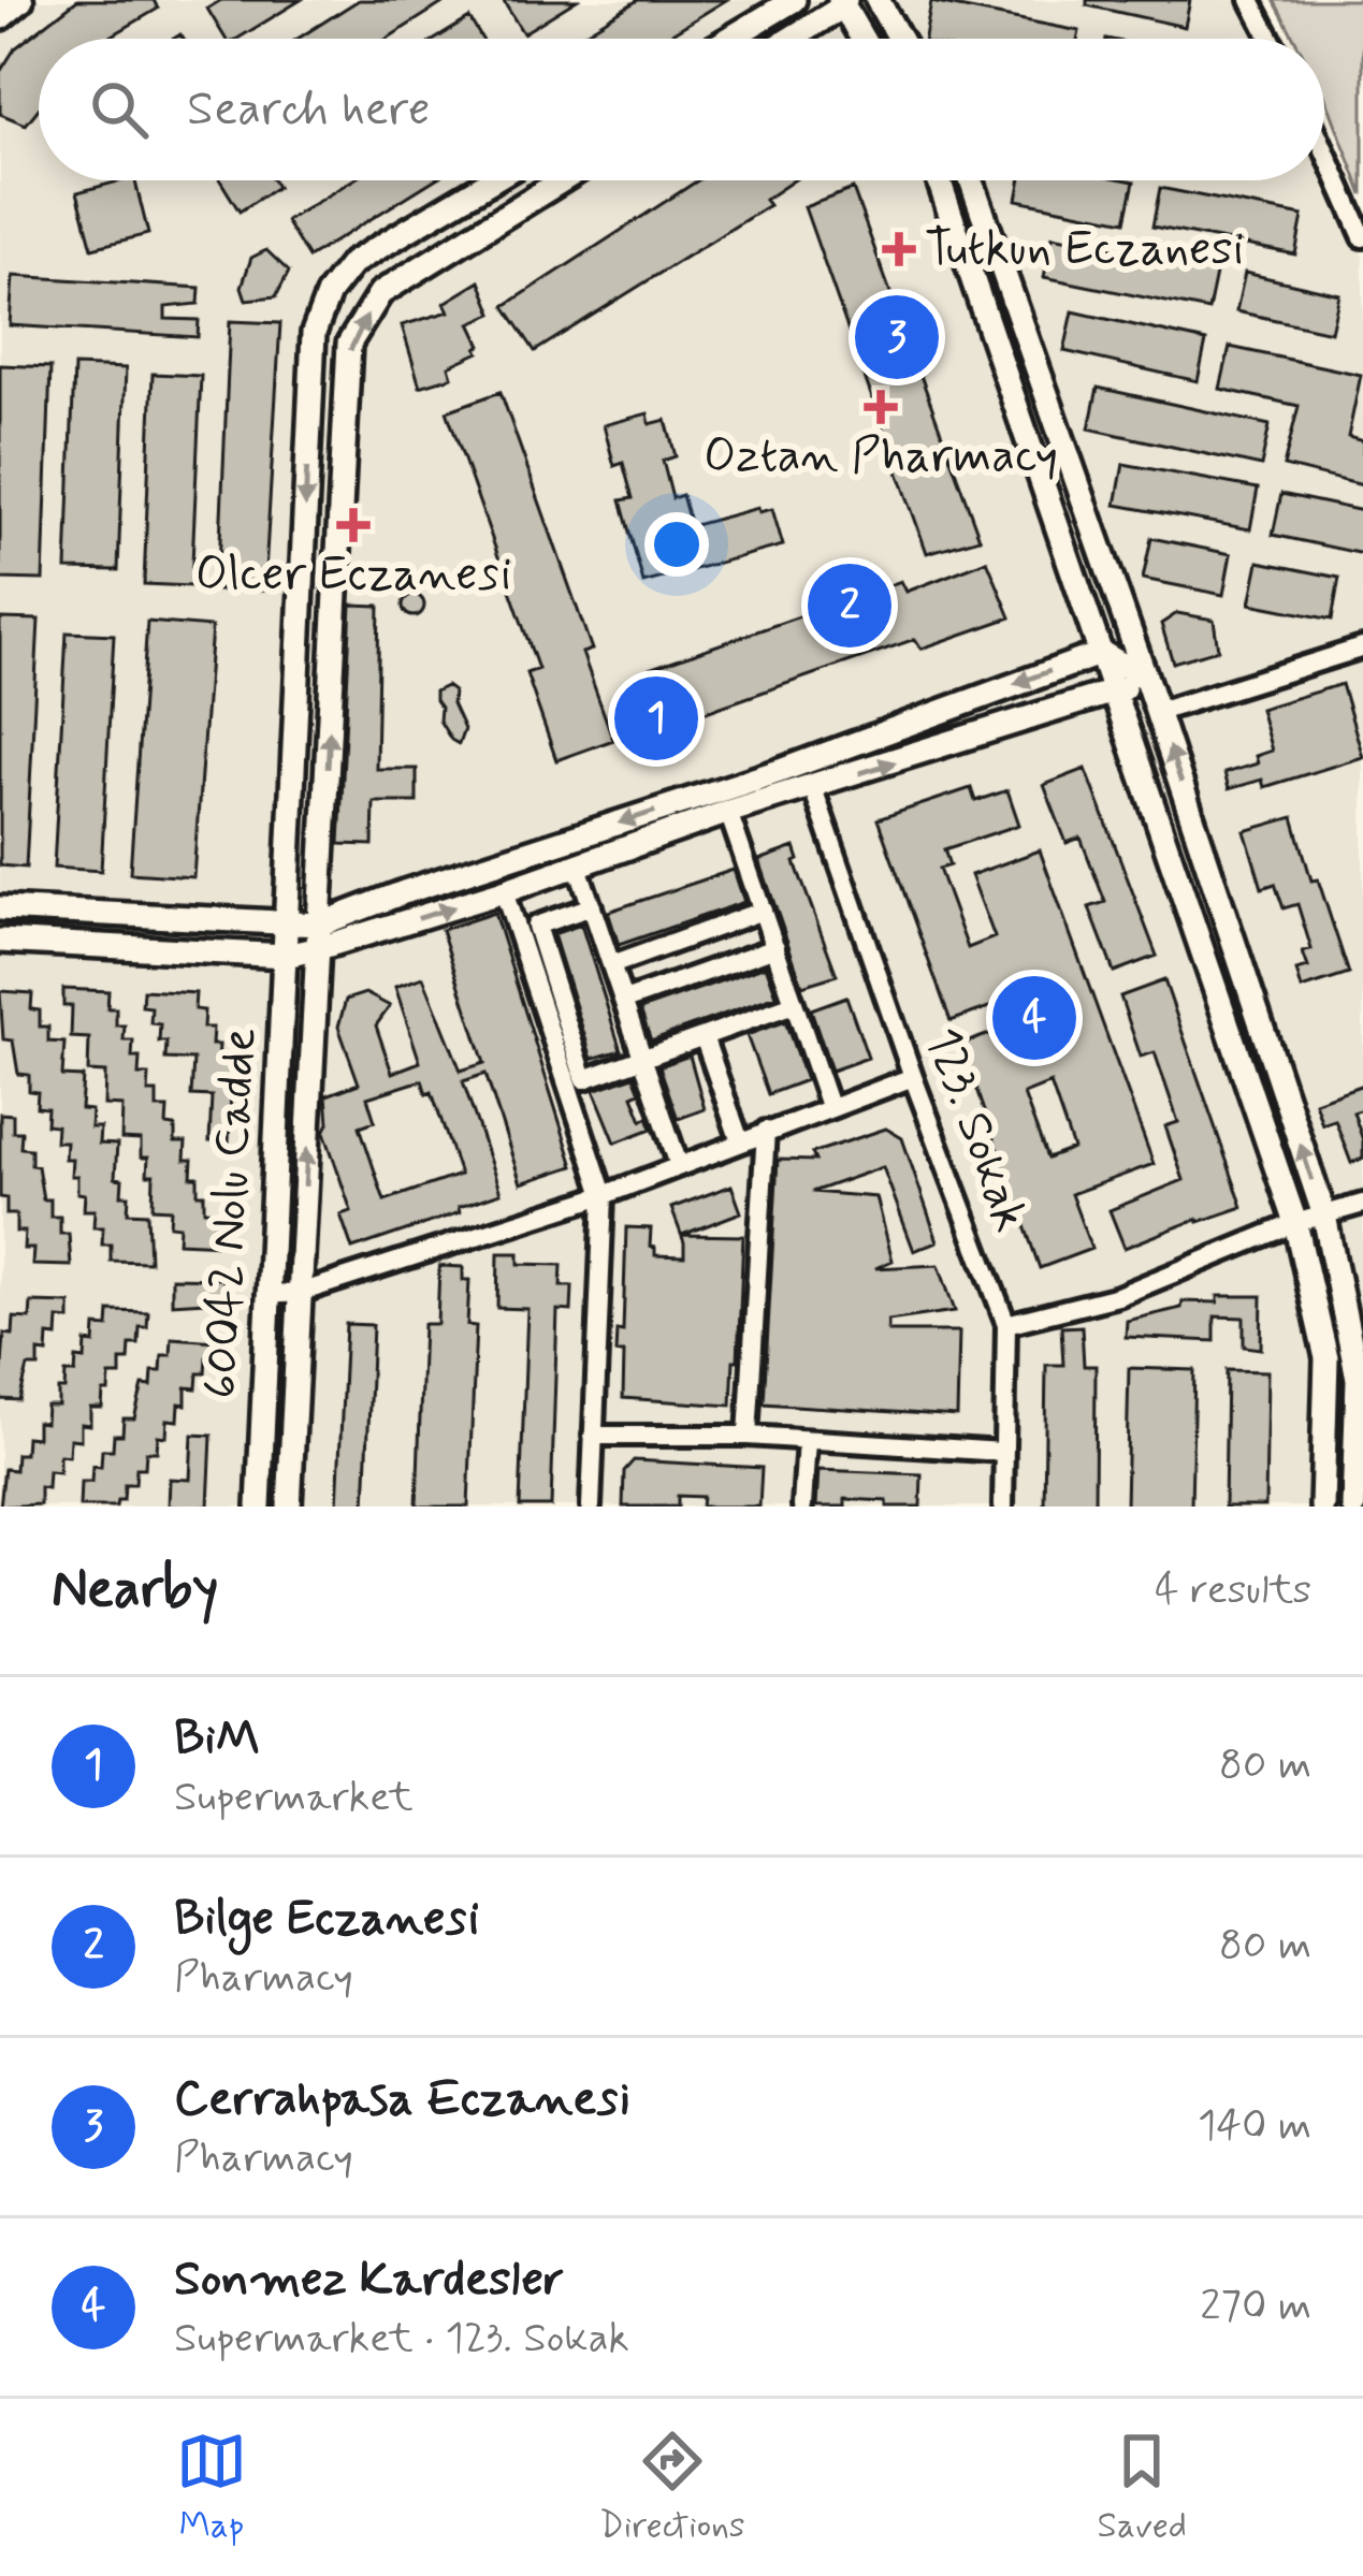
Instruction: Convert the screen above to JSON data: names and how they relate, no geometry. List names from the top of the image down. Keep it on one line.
{"streets":{"street":["123. Sokak","60042 Nolu Cadde"]},"places":{"health":["Tutkun Eczanesi","Oztan Pharmacy","Olcer Eczanesi"]},"page":{"search":"Search here","pins":["3","2","1","4"],"heading":["Nearby","4 results"],"list":[{"mark":"1","name":"BiM","note":"Supermarket","value":"80 m"},{"mark":"2","name":"Bilge Eczanesi","note":"Pharmacy","value":"80 m"},{"mark":"3","name":"Cerrahpasa Eczanesi","note":"Pharmacy","value":"140 m"},{"mark":"4","name":"Sonmez Kardesler","note":"Supermarket · 123. Sokak","value":"270 m"}],"nav":["Map","Directions","Saved"]}}
